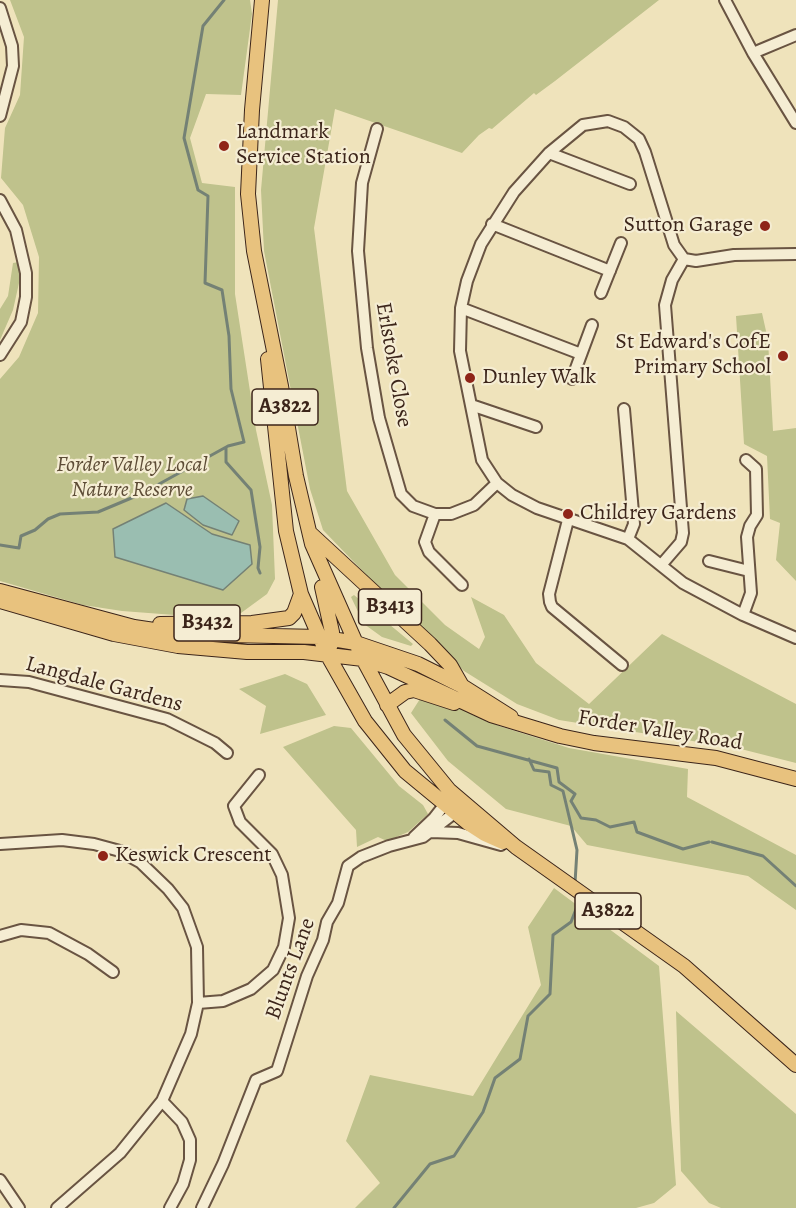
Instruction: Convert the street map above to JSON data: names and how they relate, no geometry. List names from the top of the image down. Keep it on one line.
{"streets":{"main road":["A3822","B3413","B3432","Forder Valley Road"],"street":["Erlstoke Close","Langdale Gardens","Blunts Lane"]},"crossings":[["A3822","B3413"],["A3822","B3432"],["A3822","Forder Valley Road"],["A3822","Blunts Lane"],["B3413","B3432"],["B3413","Forder Valley Road"]],"parks":["Forder Valley Local Nature Reserve"],"places":["Landmark Service Station","Sutton Garage","St Edward's CofE Primary School","Dunley Walk","Childrey Gardens","Keswick Crescent"]}
